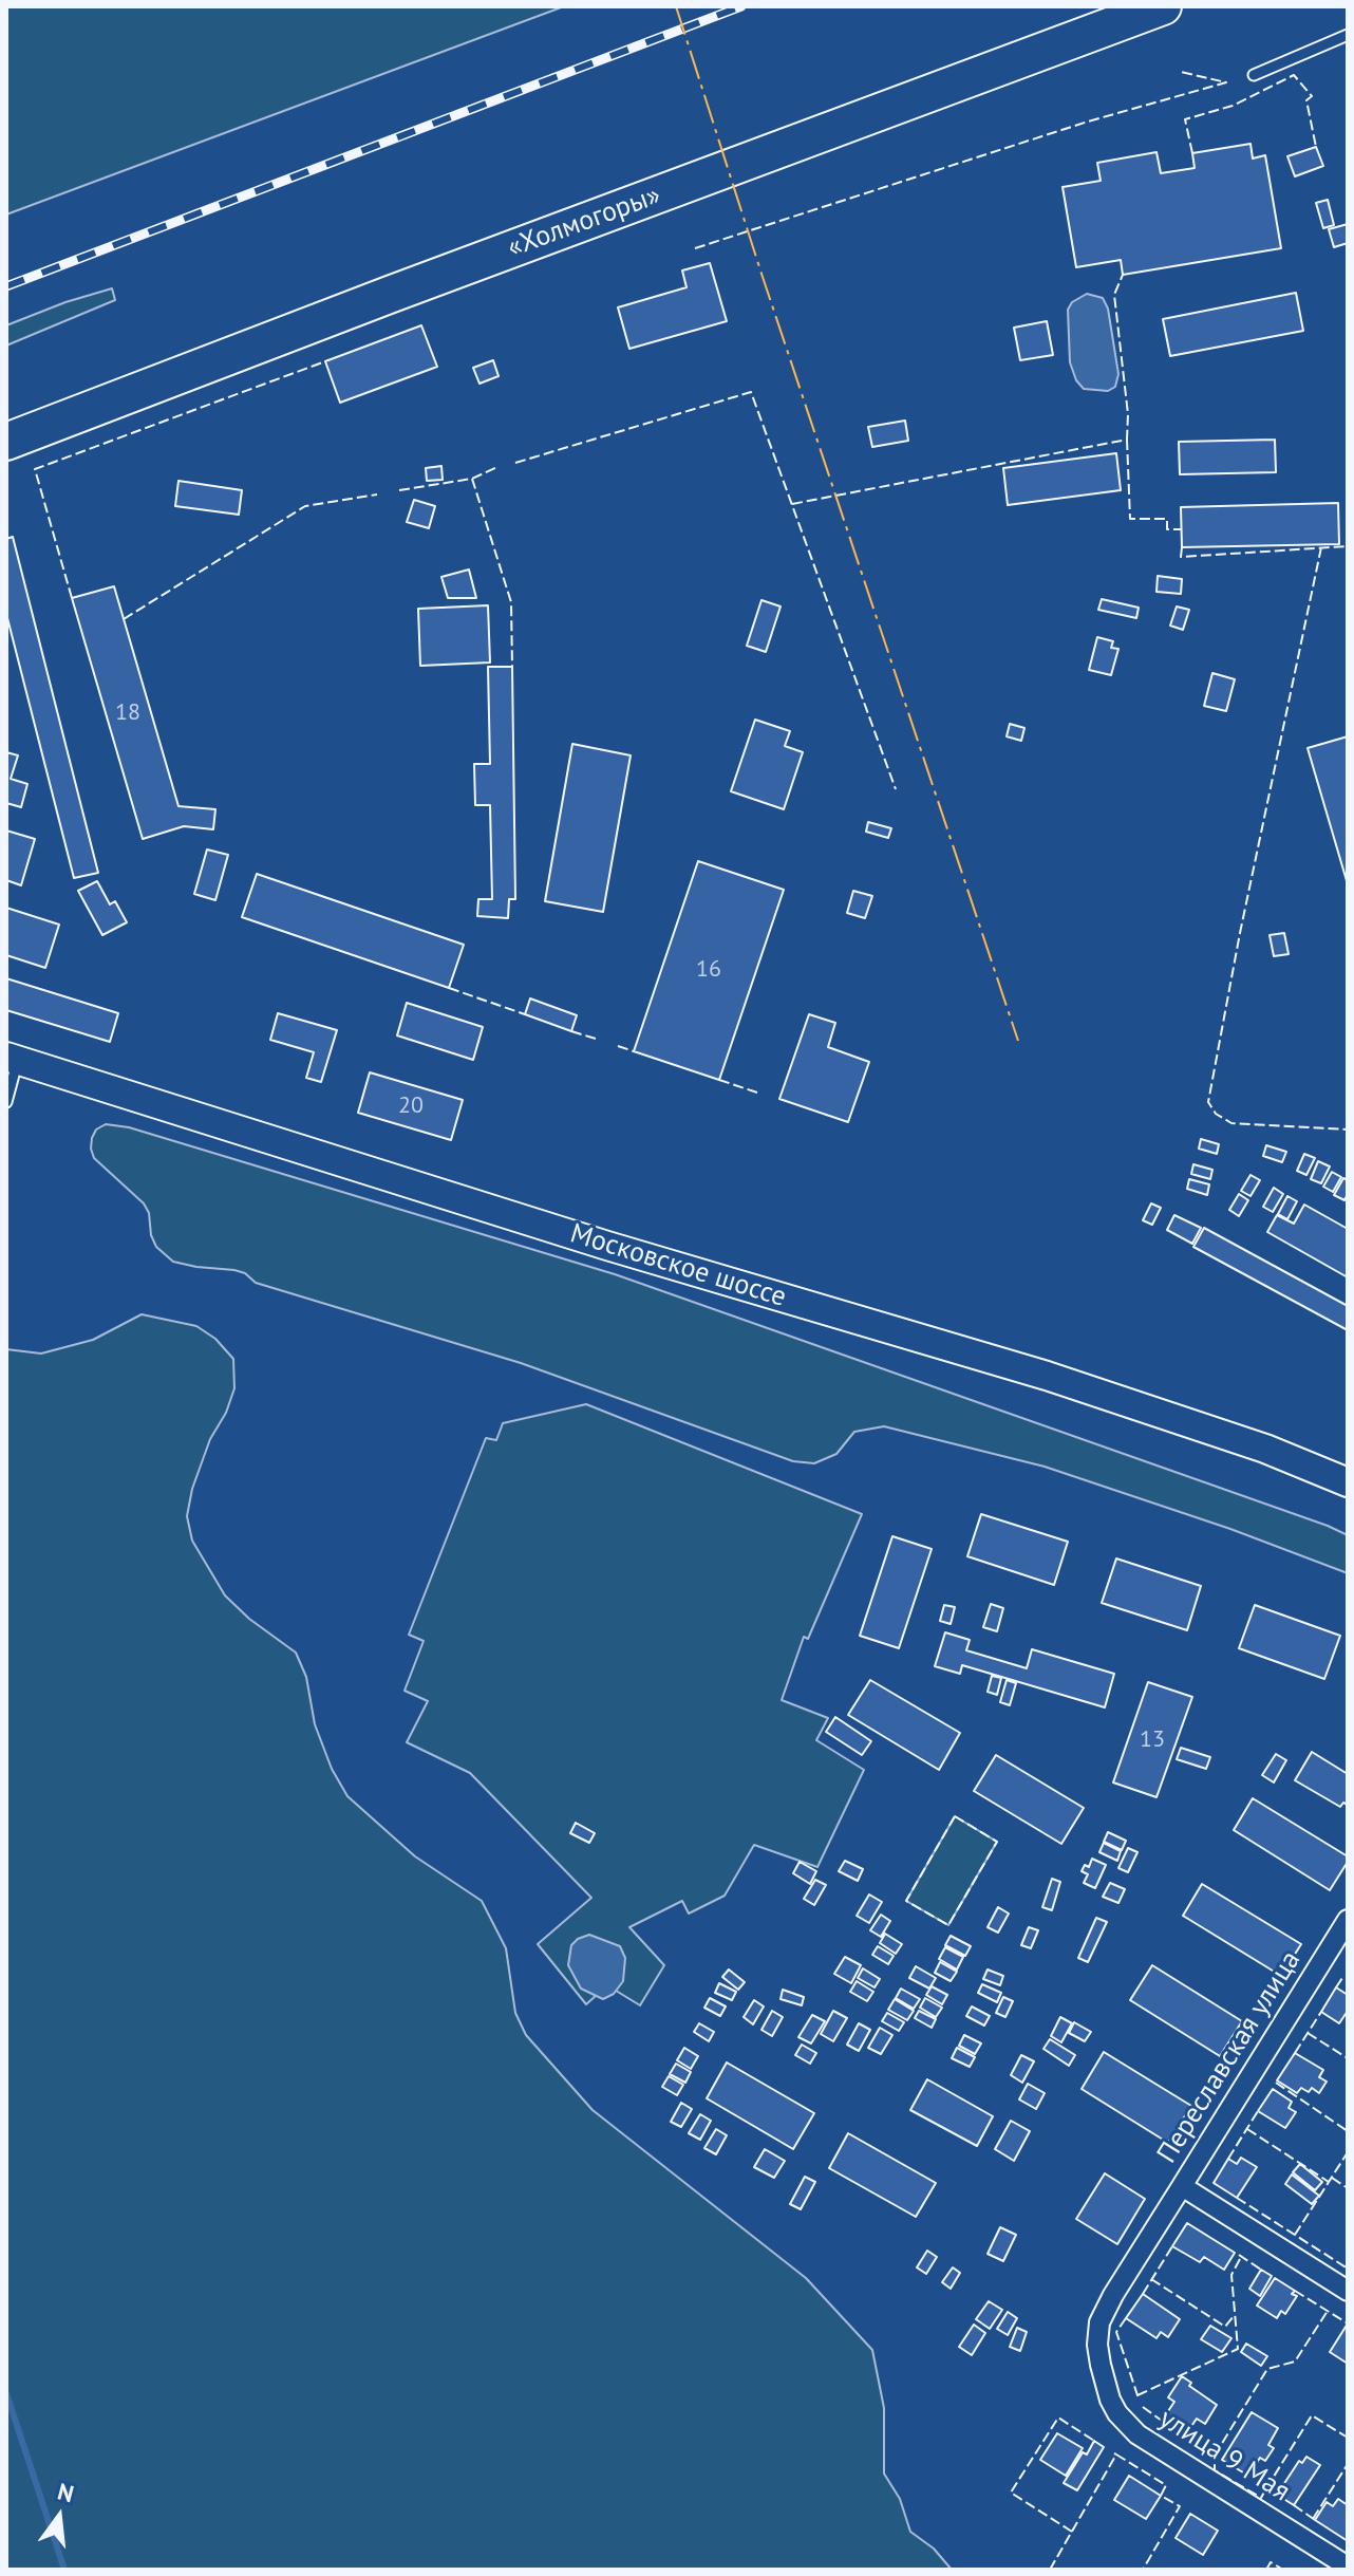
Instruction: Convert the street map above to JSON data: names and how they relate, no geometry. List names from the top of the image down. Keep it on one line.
{"streets":{"highway":["«Холмогоры»"],"street":["Московское шоссе","Переславская улица","улица 9 Мая"]},"crossings":[["Переславская улица","улица 9 Мая"]],"house_numbers":["18","16","20","13"],"north":"top"}
